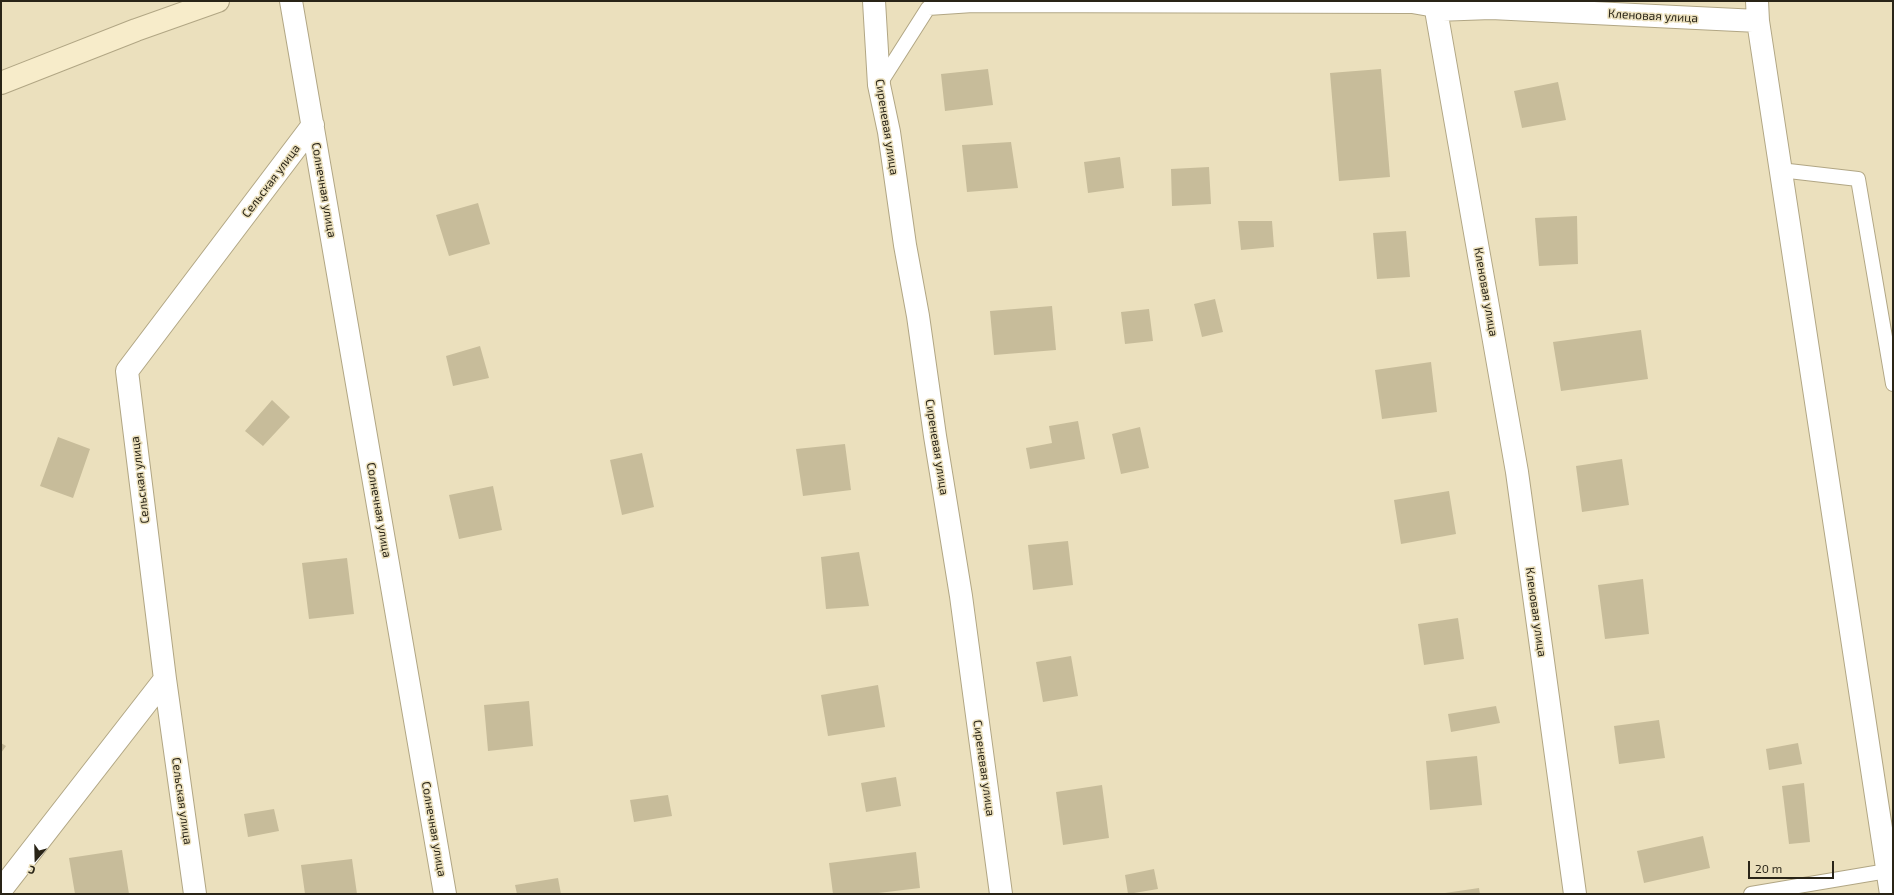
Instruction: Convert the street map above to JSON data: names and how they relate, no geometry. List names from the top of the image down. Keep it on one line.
{"streets":{"street":["Кленовая улица","Сиреневая улица","Сельская улица","Солнечная улица"]},"crossings":[["Сельская улица","Солнечная улица"]],"scale_bar":"20 m","north":"bottom"}
